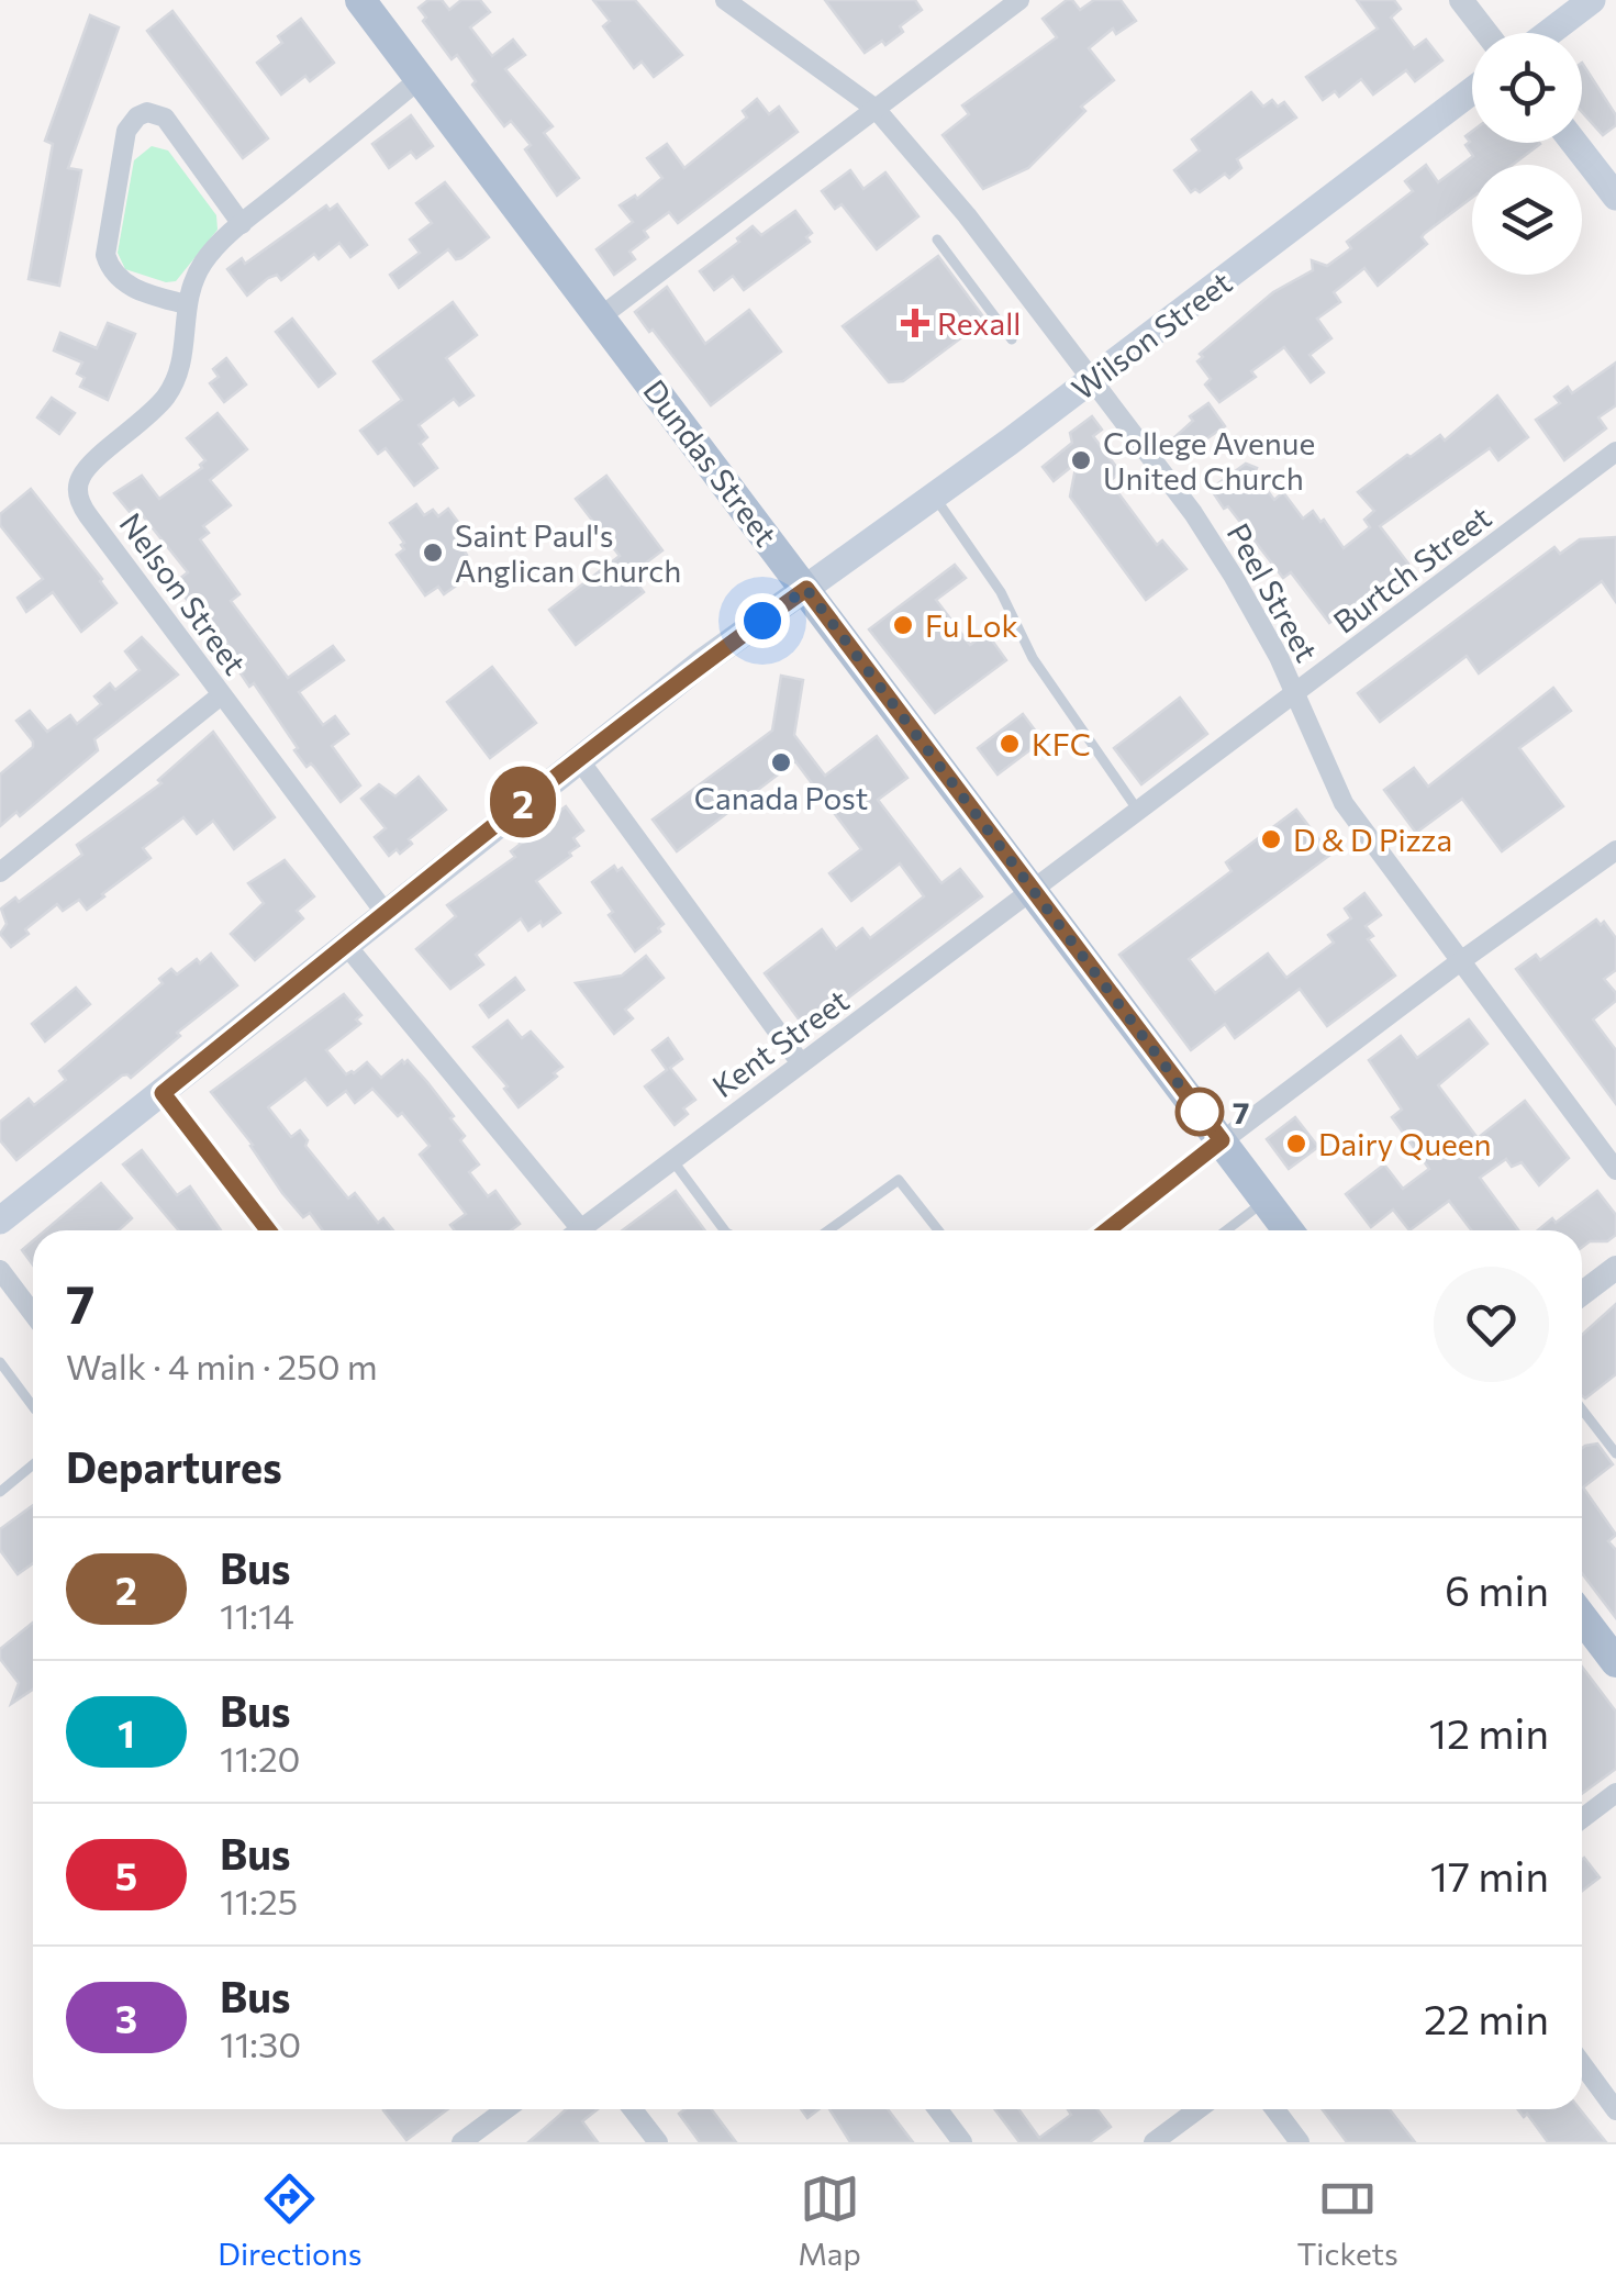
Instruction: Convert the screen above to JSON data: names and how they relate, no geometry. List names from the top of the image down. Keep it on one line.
{"streets":{"main road":["Wilson Street","Dundas Street"],"street":["Burtch Street","Peel Street","Nelson Street","Kent Street"]},"crossings":[["Wilson Street","Dundas Street"],["Wilson Street","Peel Street"],["Wilson Street","Nelson Street"],["Dundas Street","Burtch Street"],["Dundas Street","Kent Street"],["Burtch Street","Peel Street"],["Burtch Street","Kent Street"]],"places":{"health":["Rexall"],"other":["College Avenue United Church","Saint Paul's Anglican Church","Fu Lok","KFC","Canada Post","D & D Pizza","7","Dairy Queen"]},"lines":["bus line 2"],"page":{"on_map":"2","heading":[["7","Walk · 4 min · 250 m"],"Departures"],"list":[{"mark":"2","name":"Bus","note":"11:14","value":"6 min"},{"mark":"1","name":"Bus","note":"11:20","value":"12 min"},{"mark":"5","name":"Bus","note":"11:25","value":"17 min"},{"mark":"3","name":"Bus","note":"11:30","value":"22 min"}],"tabs":["Directions","Map","Tickets"]}}
